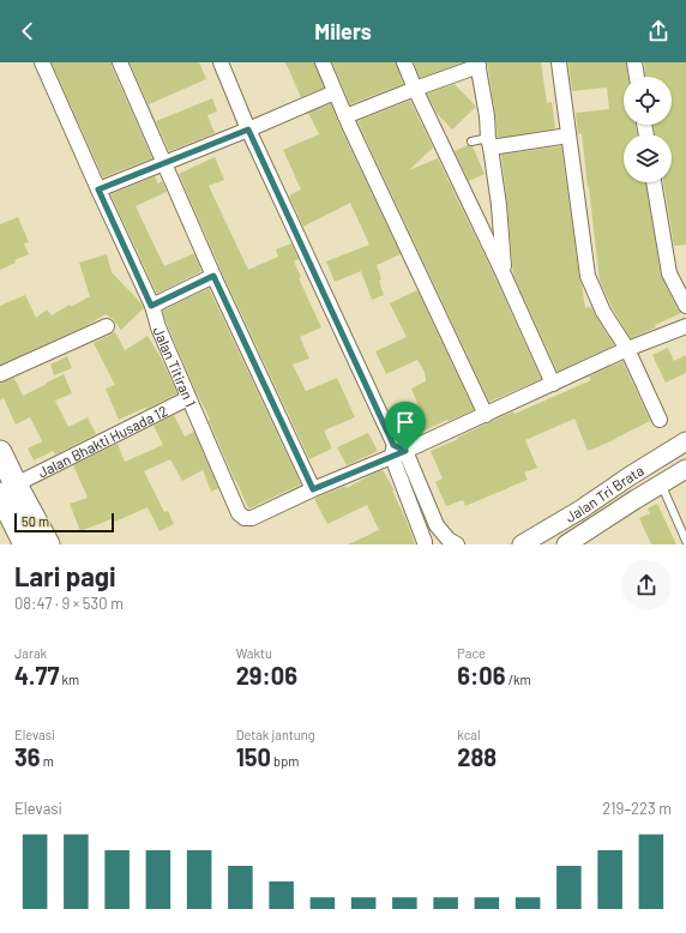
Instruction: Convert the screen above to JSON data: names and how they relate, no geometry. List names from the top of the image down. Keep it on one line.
{"streets":{"street":["Jalan Titiran 1","Jalan Bhakti Husada 12","Jalan Tri Brata"]},"crossings":[["Jalan Titiran 1","Jalan Bhakti Husada 12"]],"scale_bar":"50 m","page":{"header":"Milers","scale":"50 m","heading":["Lari pagi","08:47 · 9 × 530 m"],"stats":[["Jarak","4.77 km"],["Waktu","29:06"],["Pace","6:06 /km"],["Elevasi","36 m"],["Detak jantung","150 bpm"],["kcal","288"]],"chart":["Elevasi","219–223 m"]}}
